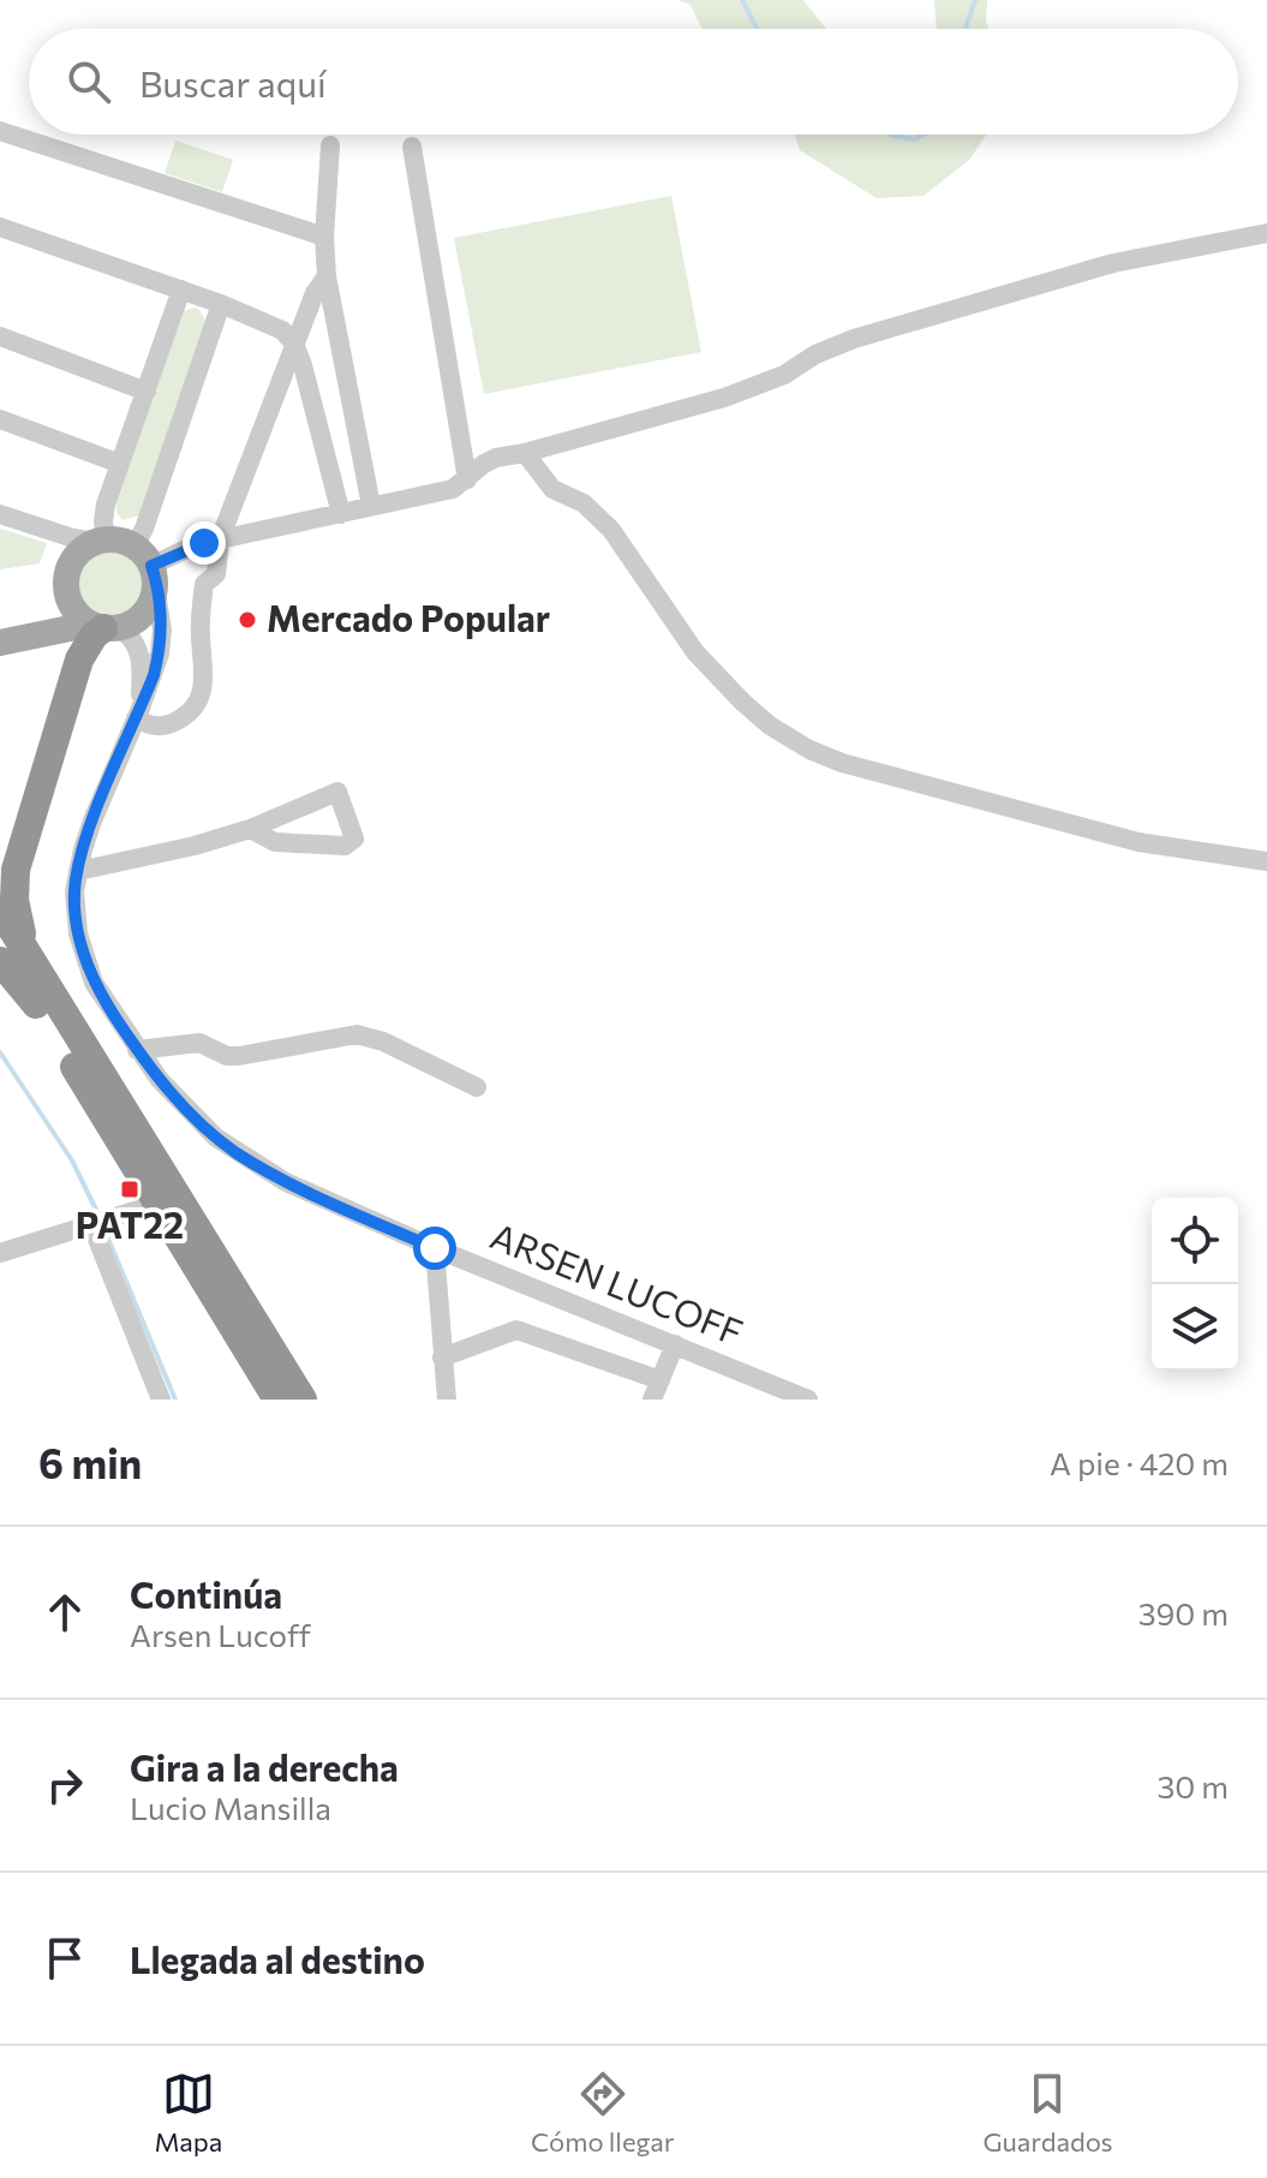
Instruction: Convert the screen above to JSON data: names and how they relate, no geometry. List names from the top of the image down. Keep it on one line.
{"streets":{"street":["ARSEN LUCOFF"]},"places":{"other":["Mercado Popular"],"transit":["PAT22"]},"page":{"search":"Buscar aquí","heading":["6 min","A pie · 420 m"],"list":[["Continúa","Arsen Lucoff","390 m"],["Gira a la derecha","Lucio Mansilla","30 m"],"Llegada al destino"],"nav":["Mapa","Cómo llegar","Guardados"]}}
